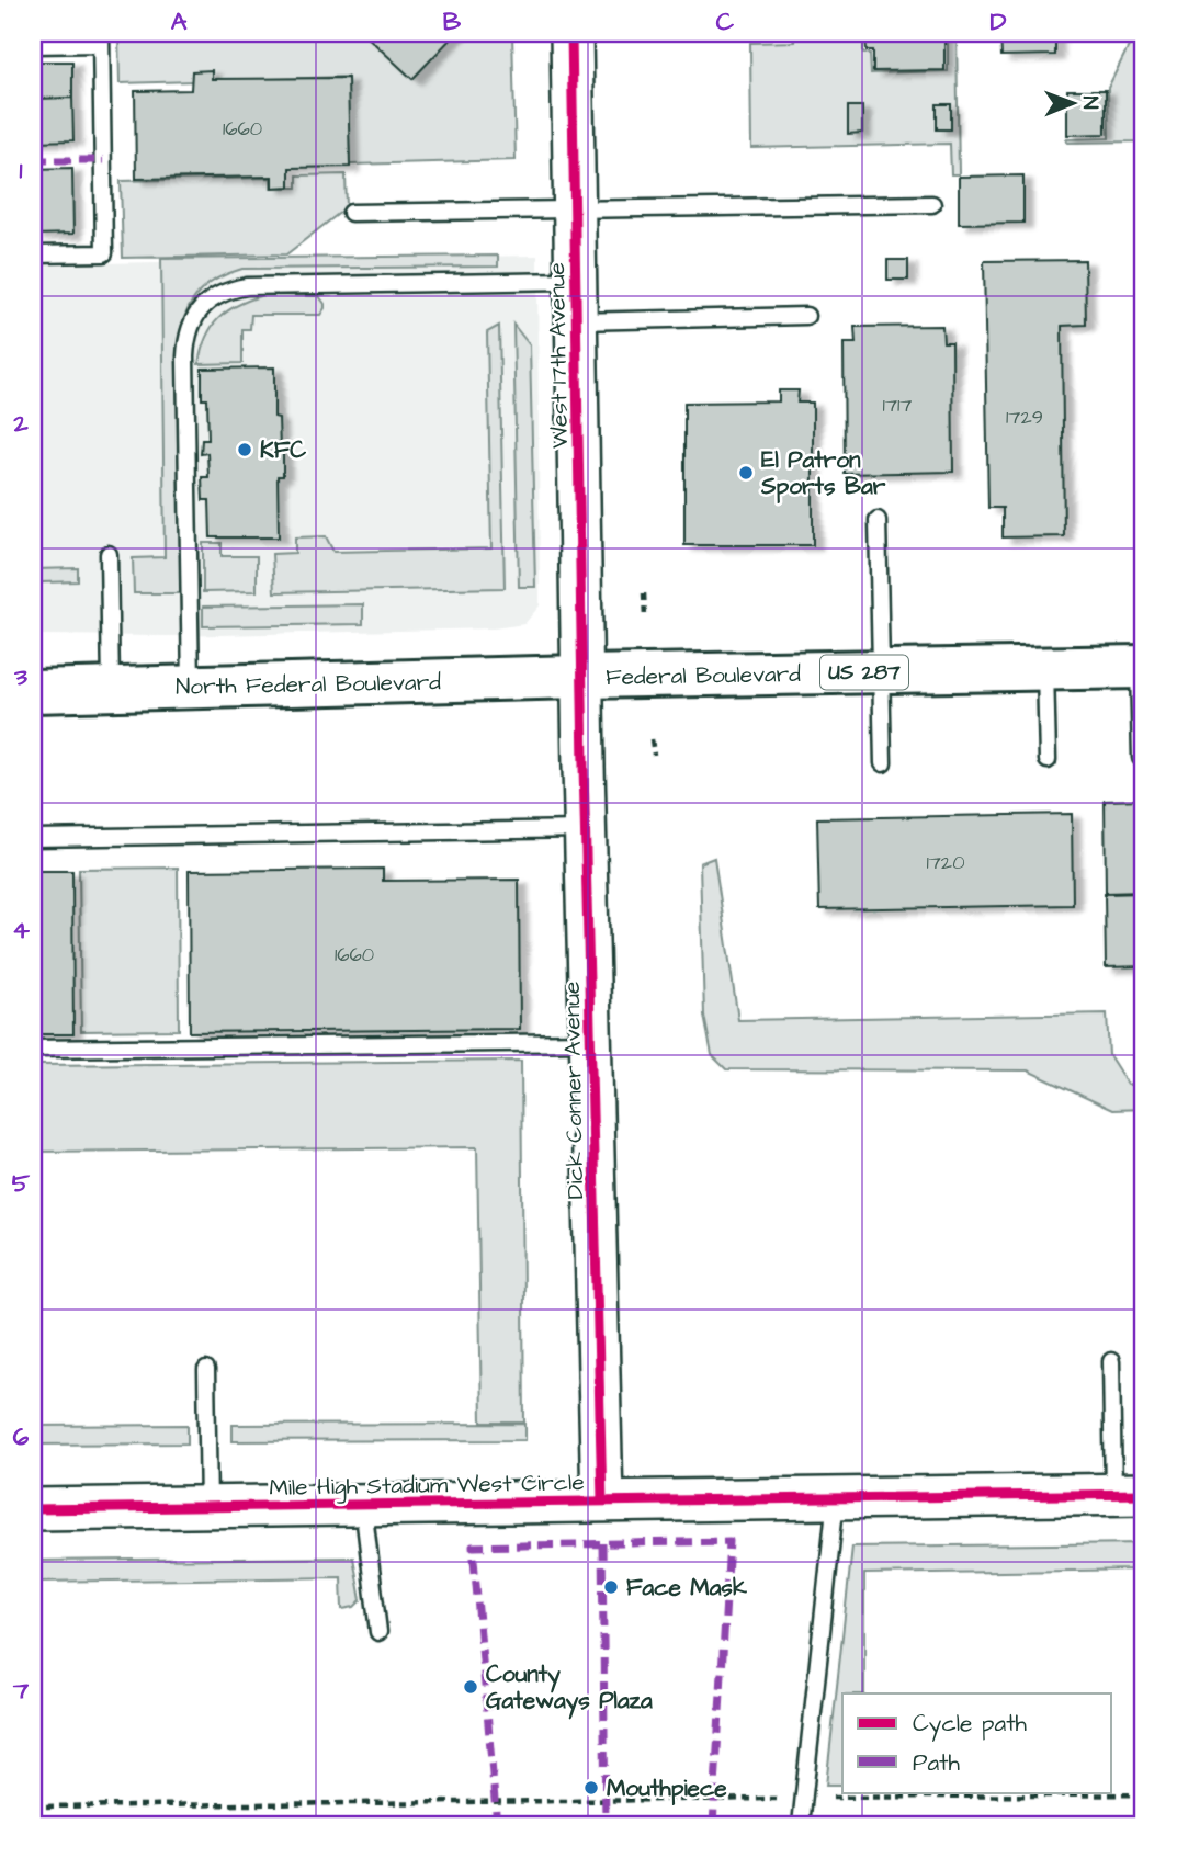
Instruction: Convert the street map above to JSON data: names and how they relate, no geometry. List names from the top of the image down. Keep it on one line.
{"streets":{"main road":["US 287","Federal Boulevard","North Federal Boulevard"],"street":["West 17th Avenue","Dick Conner Avenue","Mile High Stadium West Circle"]},"crossings":[["West 17th Avenue","Federal Boulevard"],["West 17th Avenue","North Federal Boulevard"],["West 17th Avenue","Dick Conner Avenue"],["Federal Boulevard","North Federal Boulevard"],["Federal Boulevard","Dick Conner Avenue"],["North Federal Boulevard","Dick Conner Avenue"],["Dick Conner Avenue","Mile High Stadium West Circle"]],"places":["KFC","El Patron Sports Bar","Face Mask","County Gateways Plaza","Mouthpiece"],"house_numbers":["1660","1717","1729","1720","1660"],"legend":["Cycle path","Path"],"north":"right","grid":{"columns":["A","B","C","D"],"rows":["1","2","3","4","5","6","7"]}}
